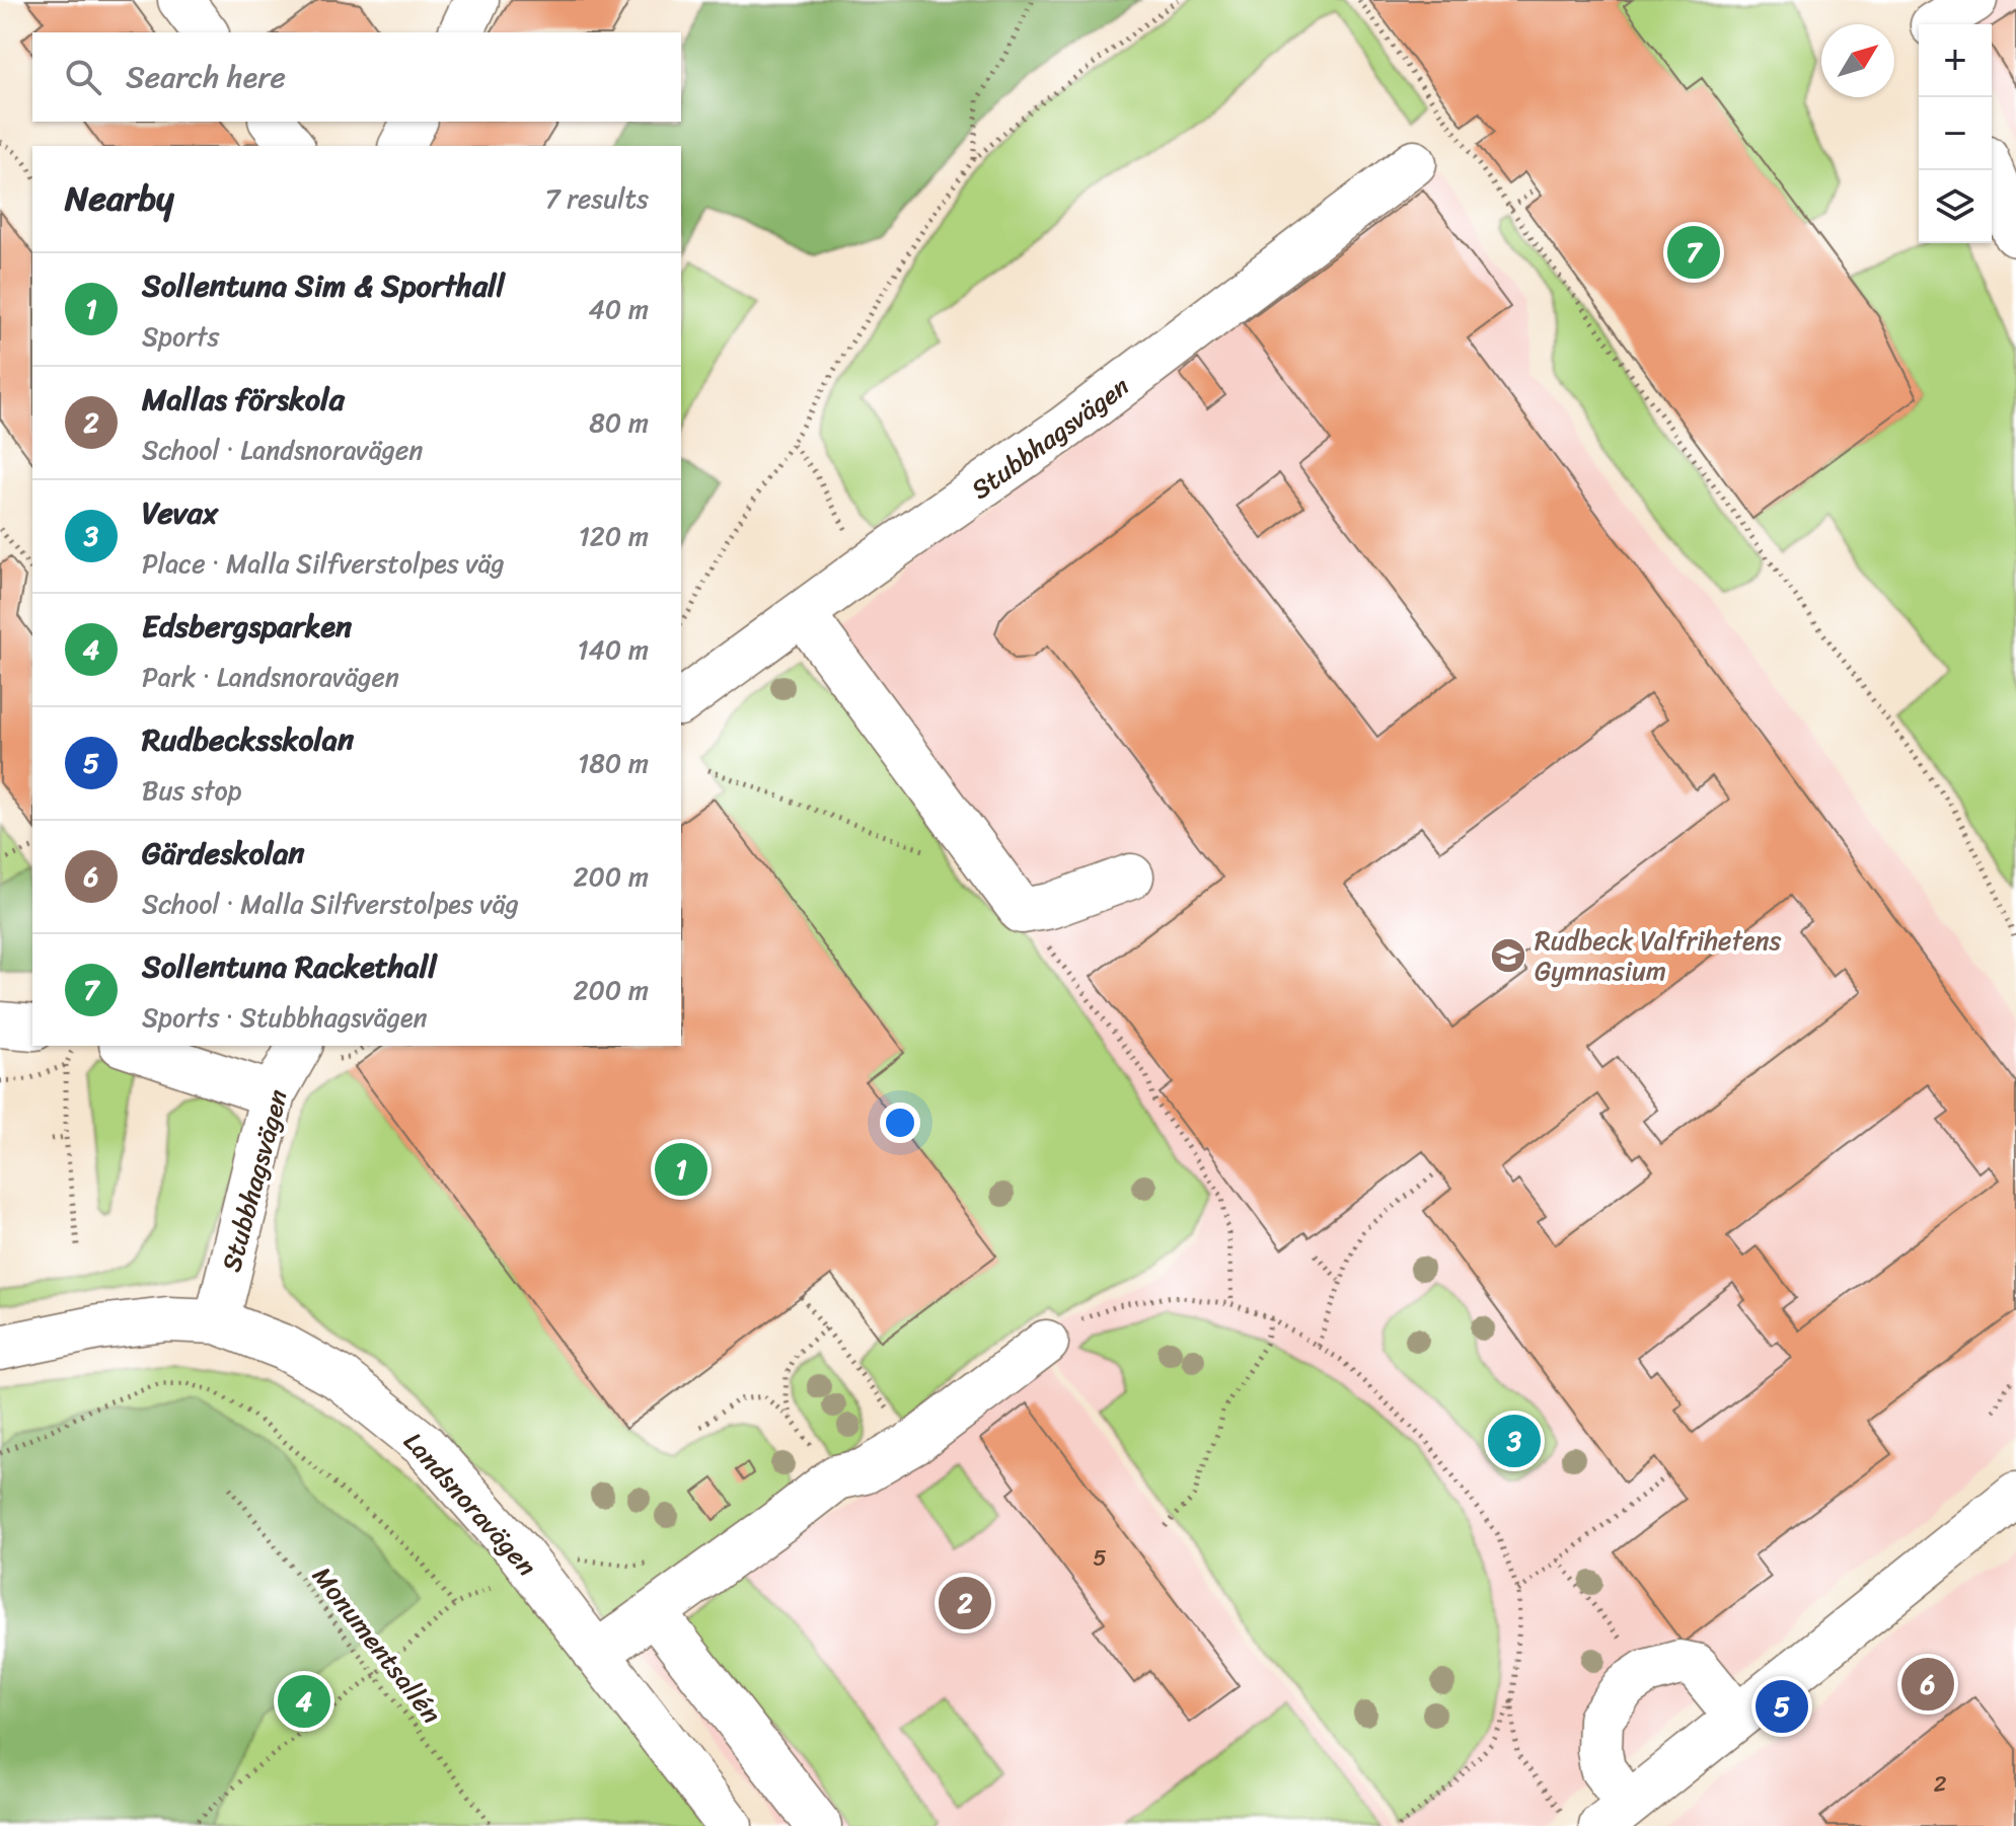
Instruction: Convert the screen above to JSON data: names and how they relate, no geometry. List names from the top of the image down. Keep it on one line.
{"streets":{"street":["Stubbhagsvägen","Landsnoravägen"],"path":["Monumentsallén"]},"crossings":[["Stubbhagsvägen","Landsnoravägen"]],"places":{"school or university":["Rudbeck Valfrihetens Gymnasium"]},"house_numbers":["5","2"],"north":"top right","page":{"map_buttons":["+","−"],"search":"Search here","heading":["Nearby","7 results"],"pins":["7","1","3","2","6","4","5"],"list":[{"mark":"1","name":"Sollentuna Sim & Sporthall","note":"Sports","value":"40 m"},{"mark":"2","name":"Mallas förskola","note":"School · Landsnoravägen","value":"80 m"},{"mark":"3","name":"Vevax","note":"Place · Malla Silfverstolpes väg","value":"120 m"},{"mark":"4","name":"Edsbergsparken","note":"Park · Landsnoravägen","value":"140 m"},{"mark":"5","name":"Rudbecksskolan","note":"Bus stop","value":"180 m"},{"mark":"6","name":"Gärdeskolan","note":"School · Malla Silfverstolpes väg","value":"200 m"},{"mark":"7","name":"Sollentuna Rackethall","note":"Sports · Stubbhagsvägen","value":"200 m"}]}}
